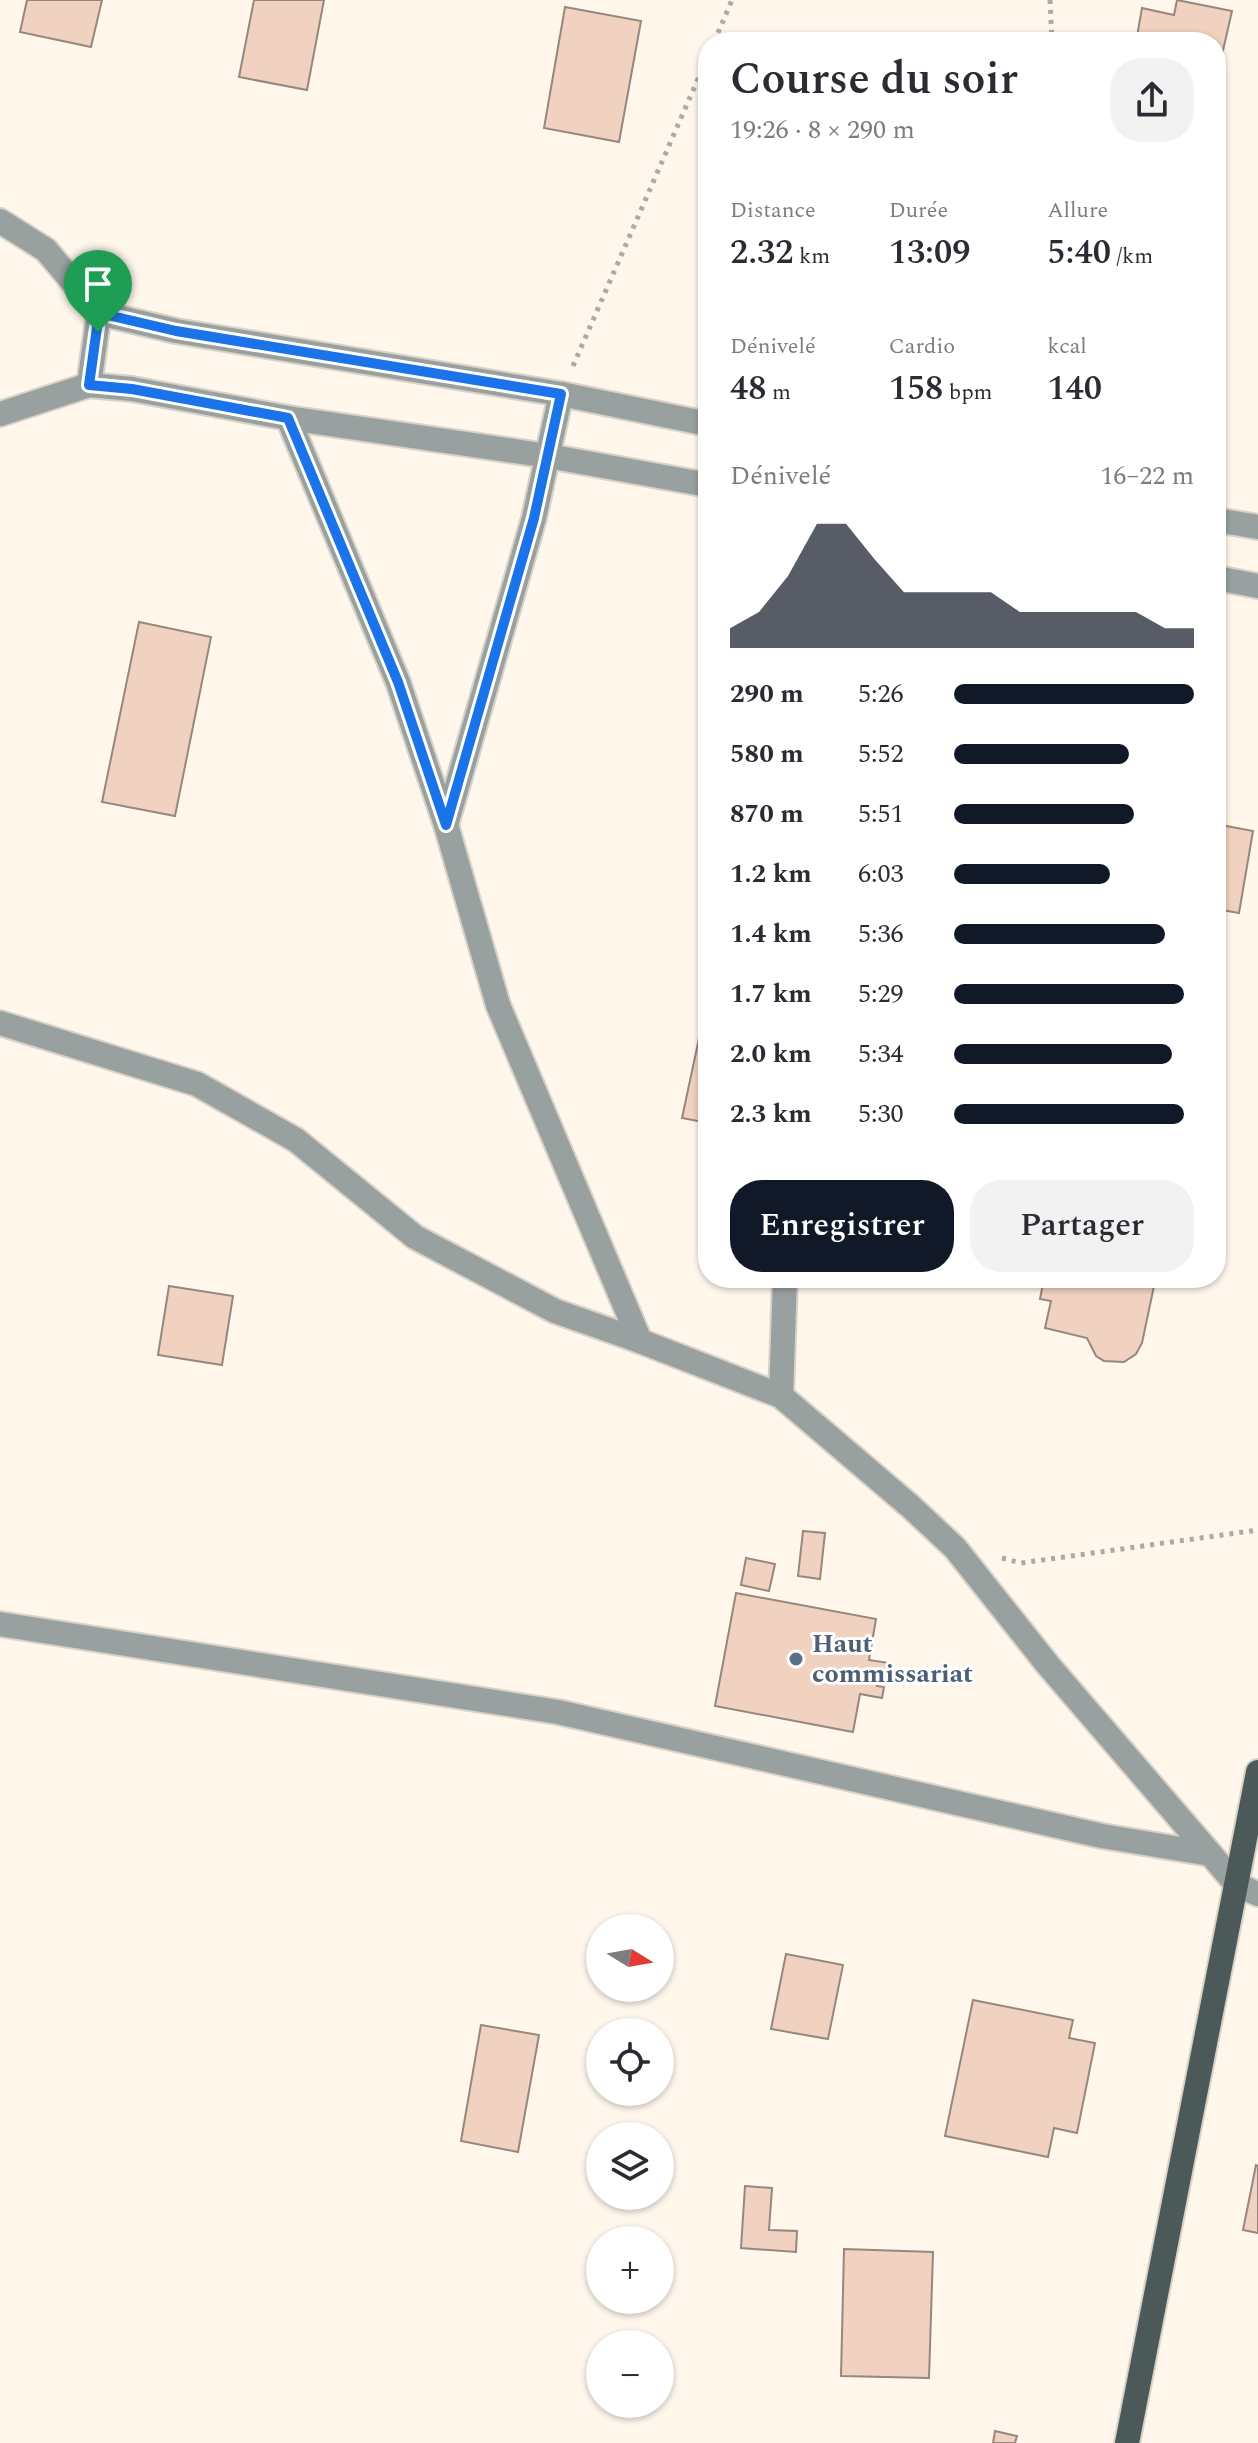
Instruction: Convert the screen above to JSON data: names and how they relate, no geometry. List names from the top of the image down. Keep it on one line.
{"places":["Haut commissariat"],"north":"right","page":{"heading":["Course du soir","19:26 · 8 × 290 m"],"stats":[["Distance","2.32 km"],["Durée","13:09"],["Allure","5:40 /km"],["Dénivelé","48 m"],["Cardio","158 bpm"],["kcal","140"]],"chart":["Dénivelé","16–22 m"],"list":[{"name":"290 m","note":"5:26"},{"name":"580 m","note":"5:52"},{"name":"870 m","note":"5:51"},{"name":"1.2 km","note":"6:03"},{"name":"1.4 km","note":"5:36"},{"name":"1.7 km","note":"5:29"},{"name":"2.0 km","note":"5:34"},{"name":"2.3 km","note":"5:30"}],"buttons":["Enregistrer","Partager"],"map_buttons":["+","−"]}}
